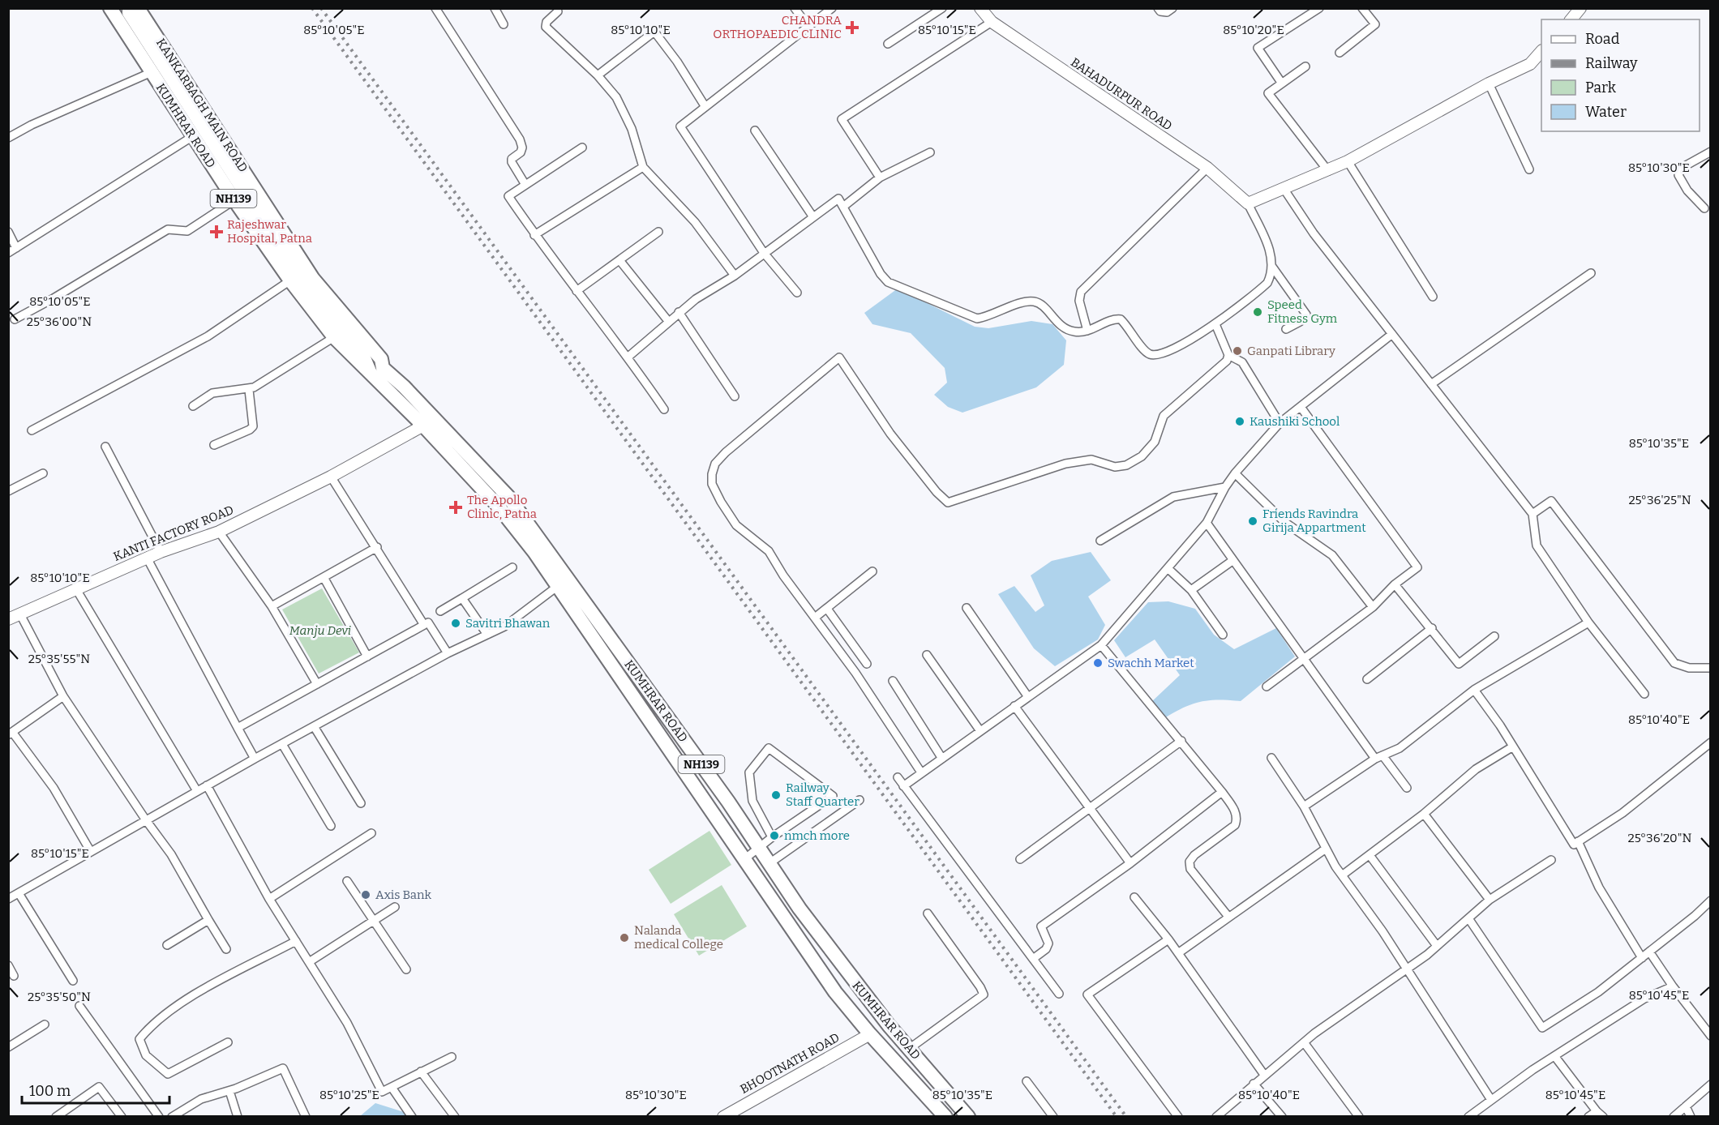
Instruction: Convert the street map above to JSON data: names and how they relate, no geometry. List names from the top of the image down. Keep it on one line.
{"streets":{"highway":["KANKARBAGH MAIN ROAD","KUMHRAR ROAD","NH139"],"street":["BAHADURPUR ROAD","KANTI FACTORY ROAD","BHOOTNATH ROAD"]},"crossings":[["KANKARBAGH MAIN ROAD","KUMHRAR ROAD"],["KANKARBAGH MAIN ROAD","NH139"],["KUMHRAR ROAD","NH139"],["KUMHRAR ROAD","BHOOTNATH ROAD"],["NH139","KANTI FACTORY ROAD"]],"parks":["Manju Devi"],"places":{"health":["CHANDRA ORTHOPAEDIC CLINIC","Rajeshwar Hospital, Patna","The Apollo Clinic, Patna"],"other":["Speed Fitness Gym","Ganpati Library","Kaushiki School","Friends Ravindra Girija Appartment","Savitri Bhawan","Swachh Market","Railway Staff Quarter","nmch more","Axis Bank","Nalanda medical College"]},"legend":["Road","Railway","Park","Water"],"scale_bar":"100 m","coordinates":["85°10'05\"E","85°10'10\"E","85°10'15\"E","85°10'20\"E","85°10'30\"E","25°36'00\"N","85°10'35\"E","25°36'25\"N","25°35'55\"N","85°10'40\"E","25°36'20\"N","85°10'45\"E","25°35'50\"N","85°10'25\"E"]}
